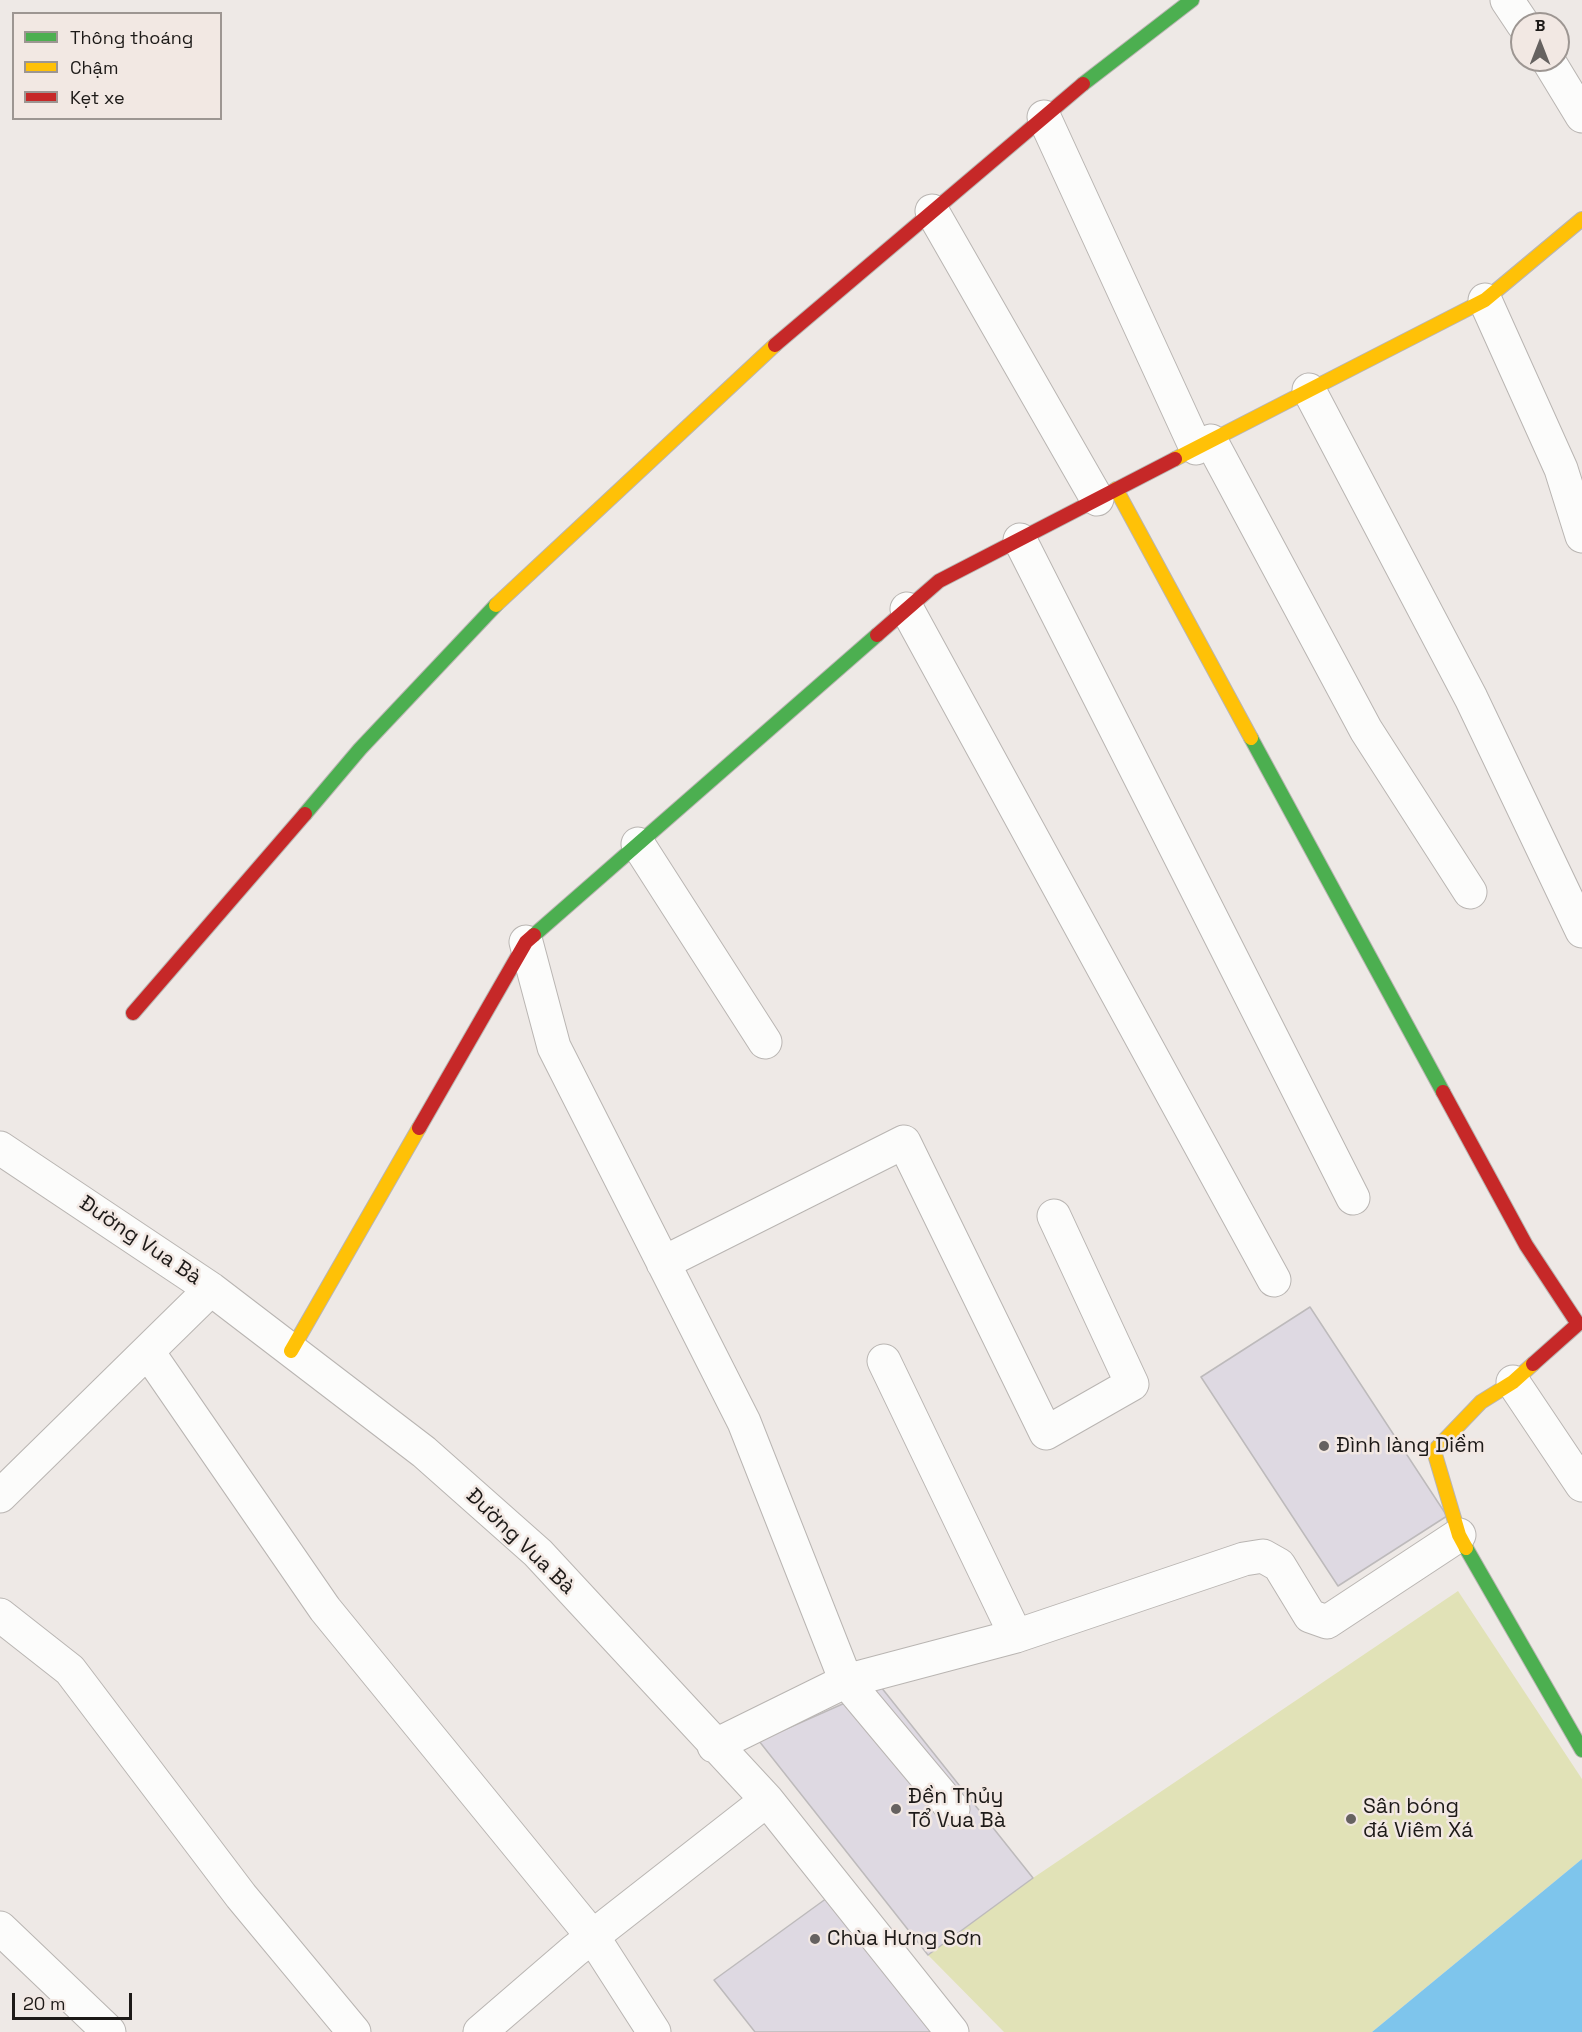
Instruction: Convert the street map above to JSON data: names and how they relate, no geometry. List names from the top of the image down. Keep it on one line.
{"streets":{"street":["Đường Vua Bà"]},"places":["Đình làng Diềm","Đền Thủy Tổ Vua Bà","Sân bóng đá Viêm Xá","Chùa Hưng Sơn"],"legend":["Thông thoáng","Chậm","Kẹt xe"],"scale_bar":"20 m","north":"top"}
